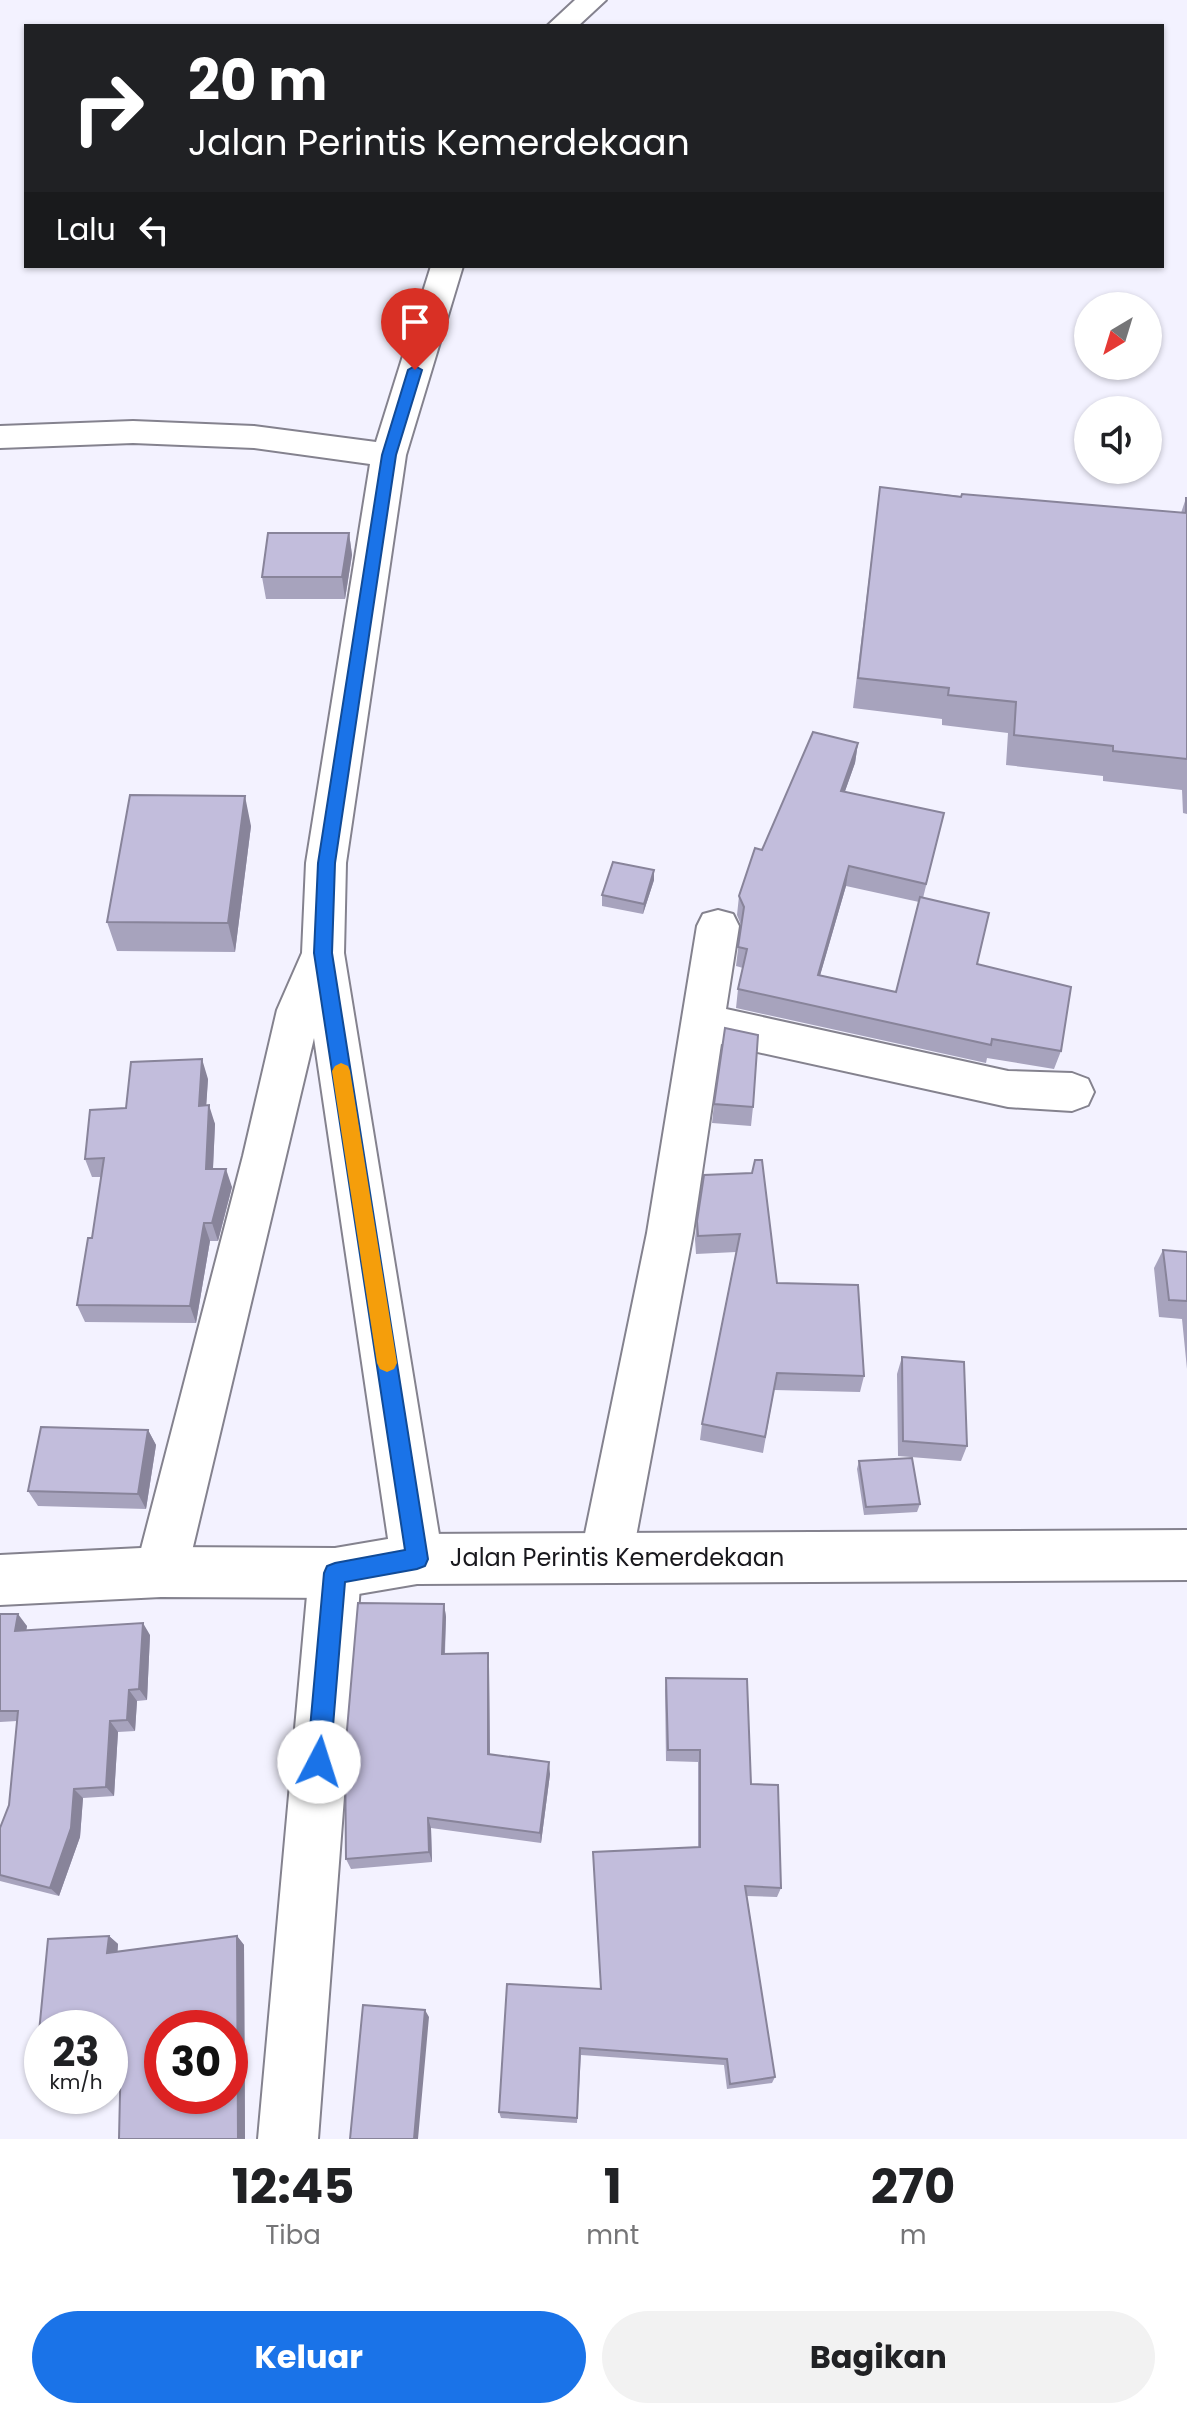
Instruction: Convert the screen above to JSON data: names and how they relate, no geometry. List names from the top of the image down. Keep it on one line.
{"streets":{"street":["Jalan Perintis Kemerdekaan"]},"north":"bottom left","page":{"turn":["20 m","Jalan Perintis Kemerdekaan"],"then":"Lalu","speed":"23 km/h","limit":"30","eta":["12:45","Tiba","1","mnt","270","m"],"buttons":["Keluar","Bagikan"]}}
